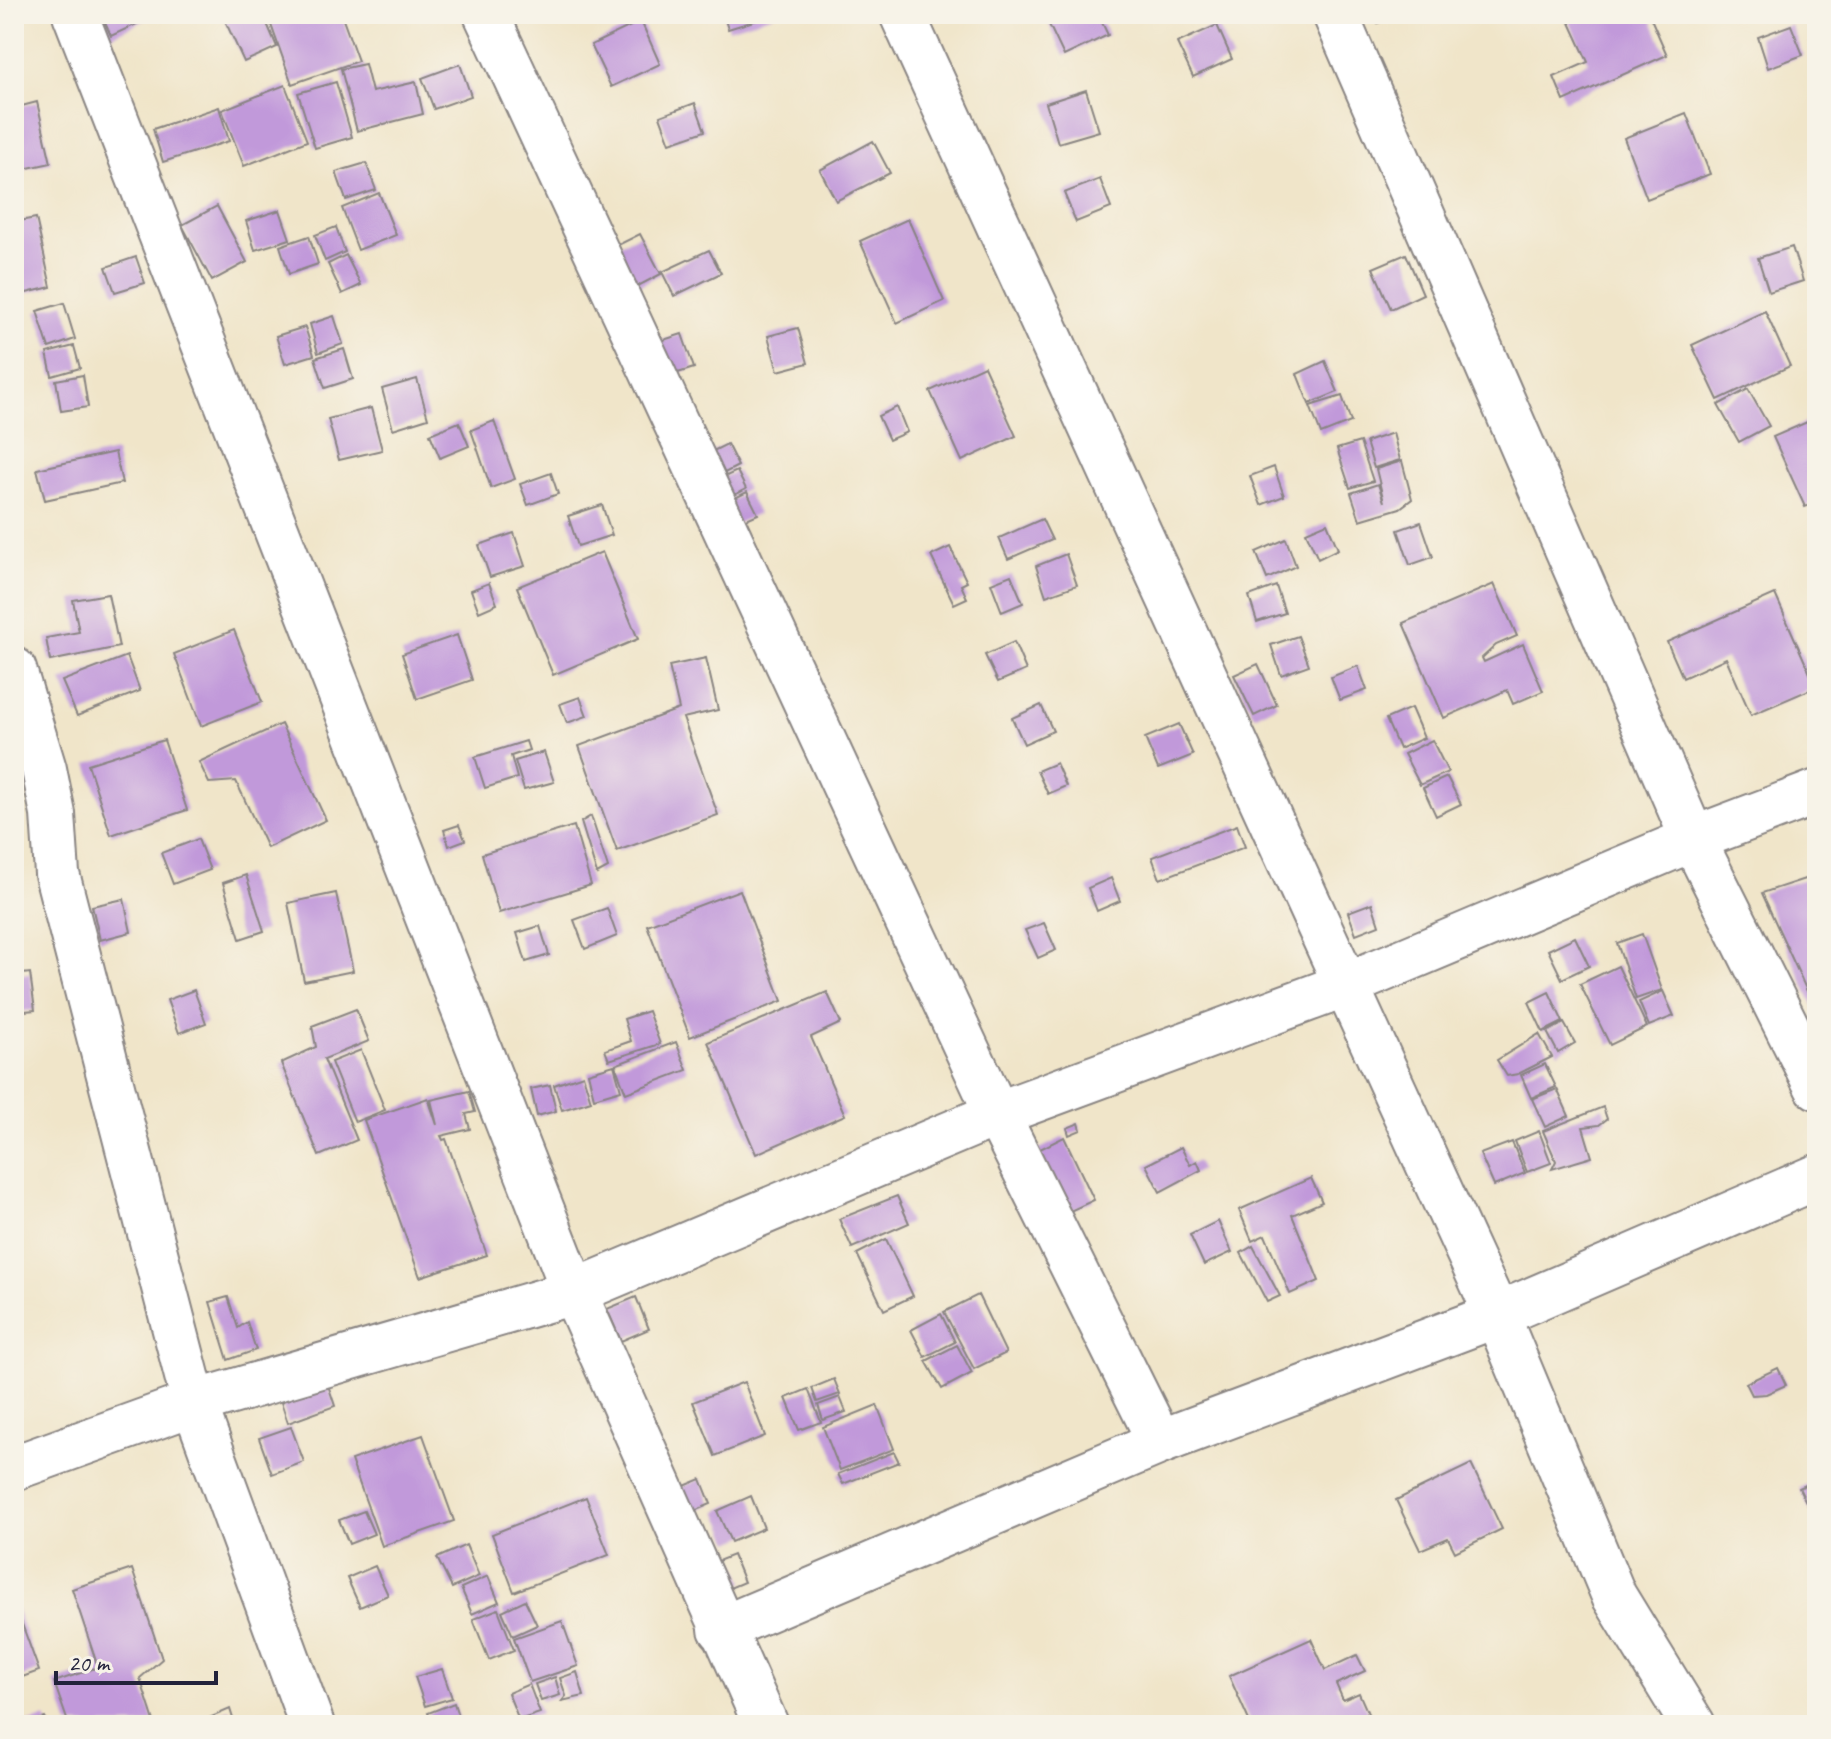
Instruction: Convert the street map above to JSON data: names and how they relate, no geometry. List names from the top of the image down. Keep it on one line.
{"scale_bar":"20 m"}
